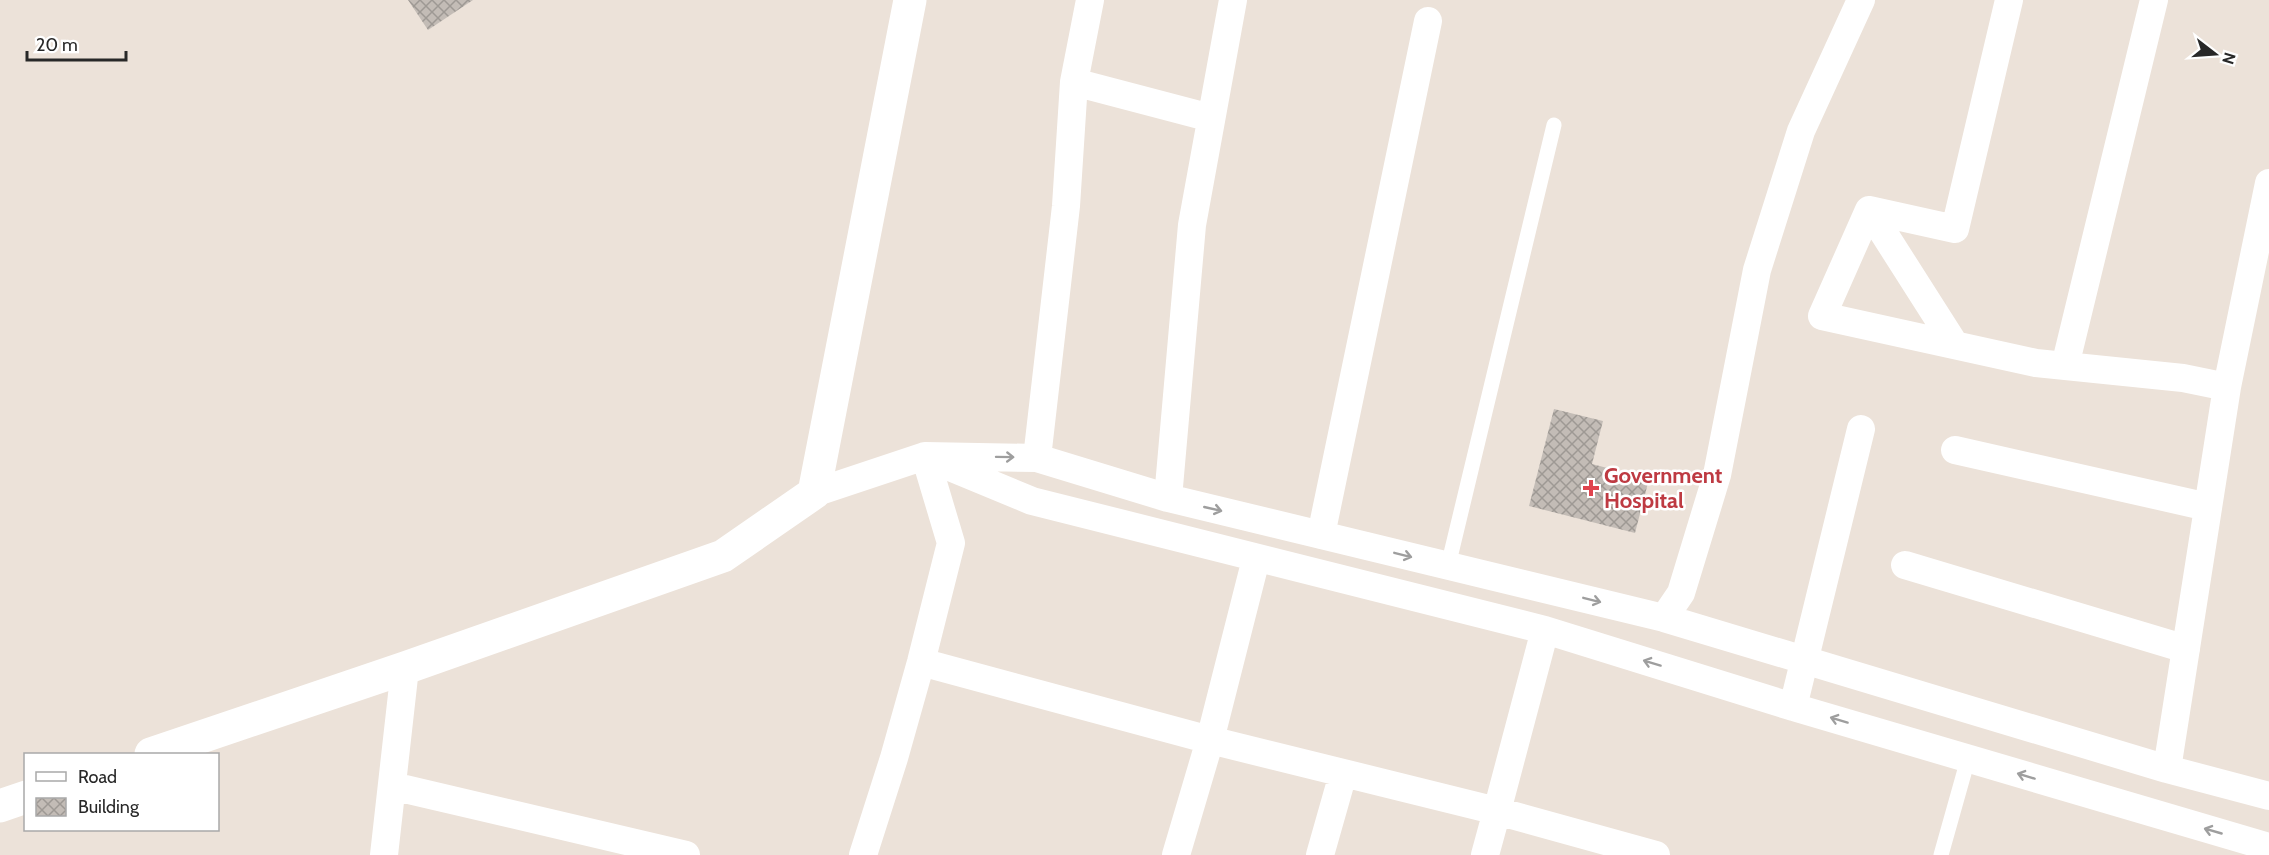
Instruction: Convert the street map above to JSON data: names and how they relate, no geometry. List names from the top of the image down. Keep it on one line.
{"places":{"health":["Government Hospital"]},"legend":["Road","Building"],"scale_bar":"20 m","north":"right"}
